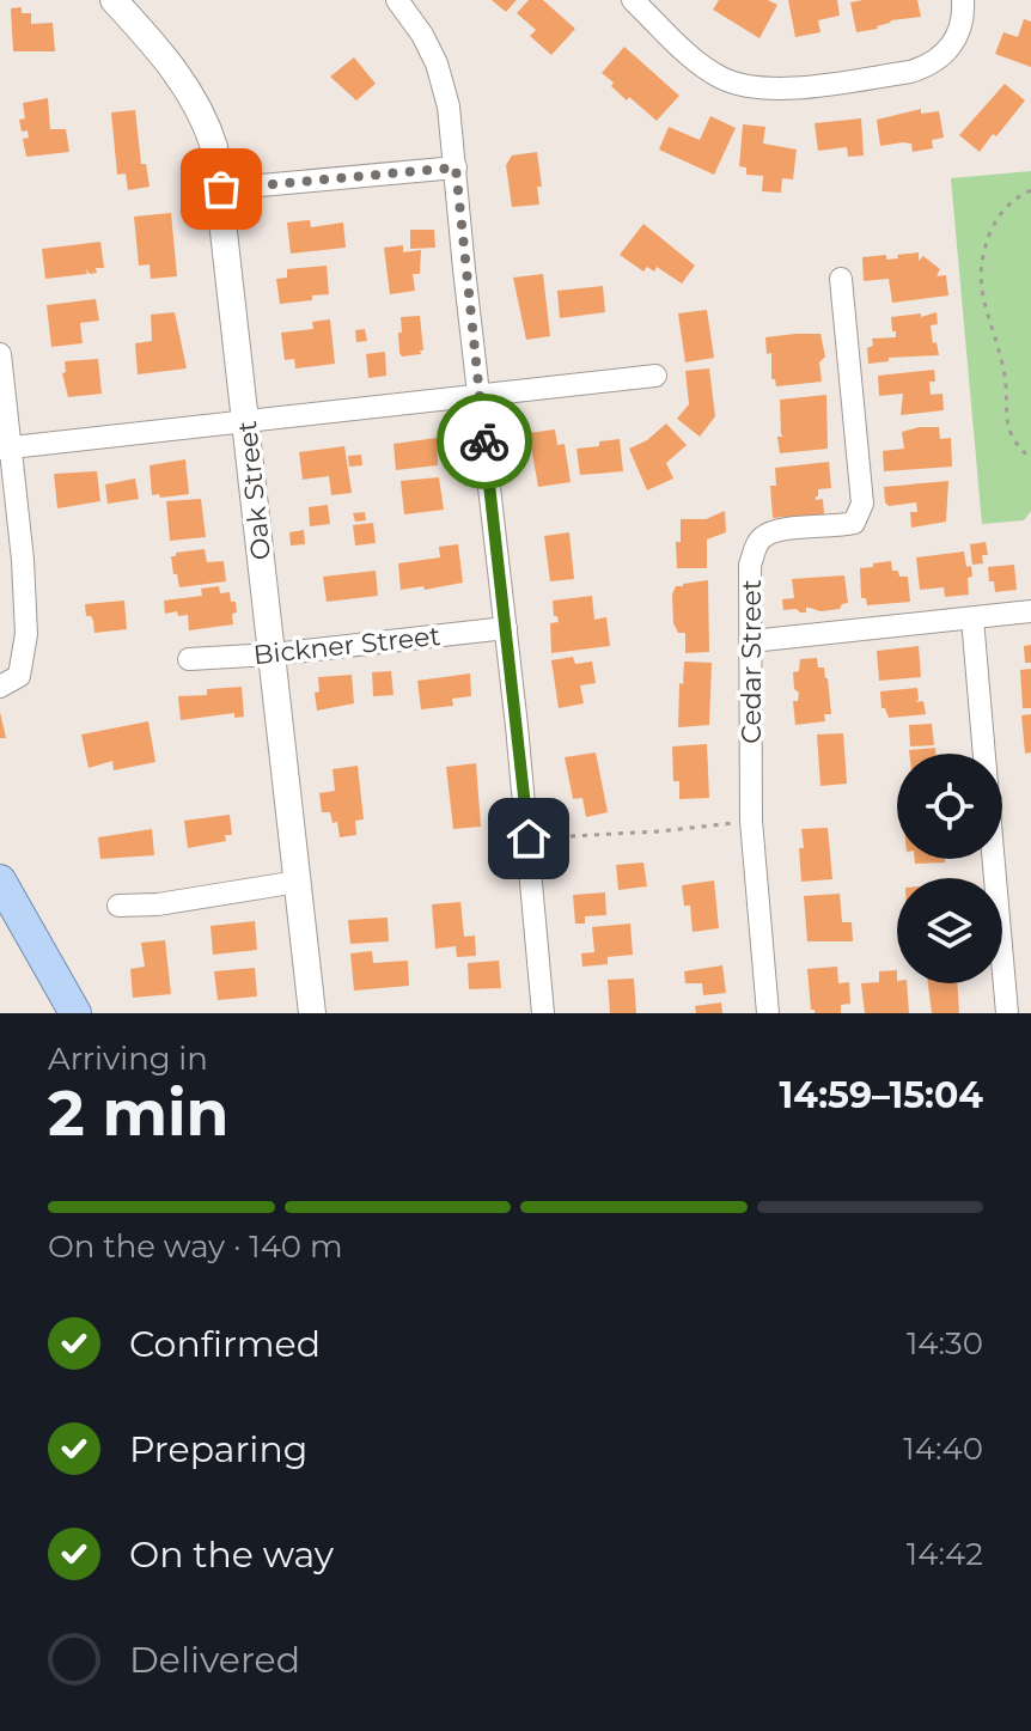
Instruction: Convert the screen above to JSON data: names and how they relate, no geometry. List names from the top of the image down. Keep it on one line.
{"streets":{"street":["Oak Street","Bickner Street","Cedar Street"]},"crossings":[["Oak Street","Bickner Street"]],"page":{"heading":["2 min","Arriving in","14:59–15:04"],"bar":"On the way · 140 m","list":[["Confirmed","14:30"],["Preparing","14:40"],["On the way","14:42"],"Delivered"]}}
